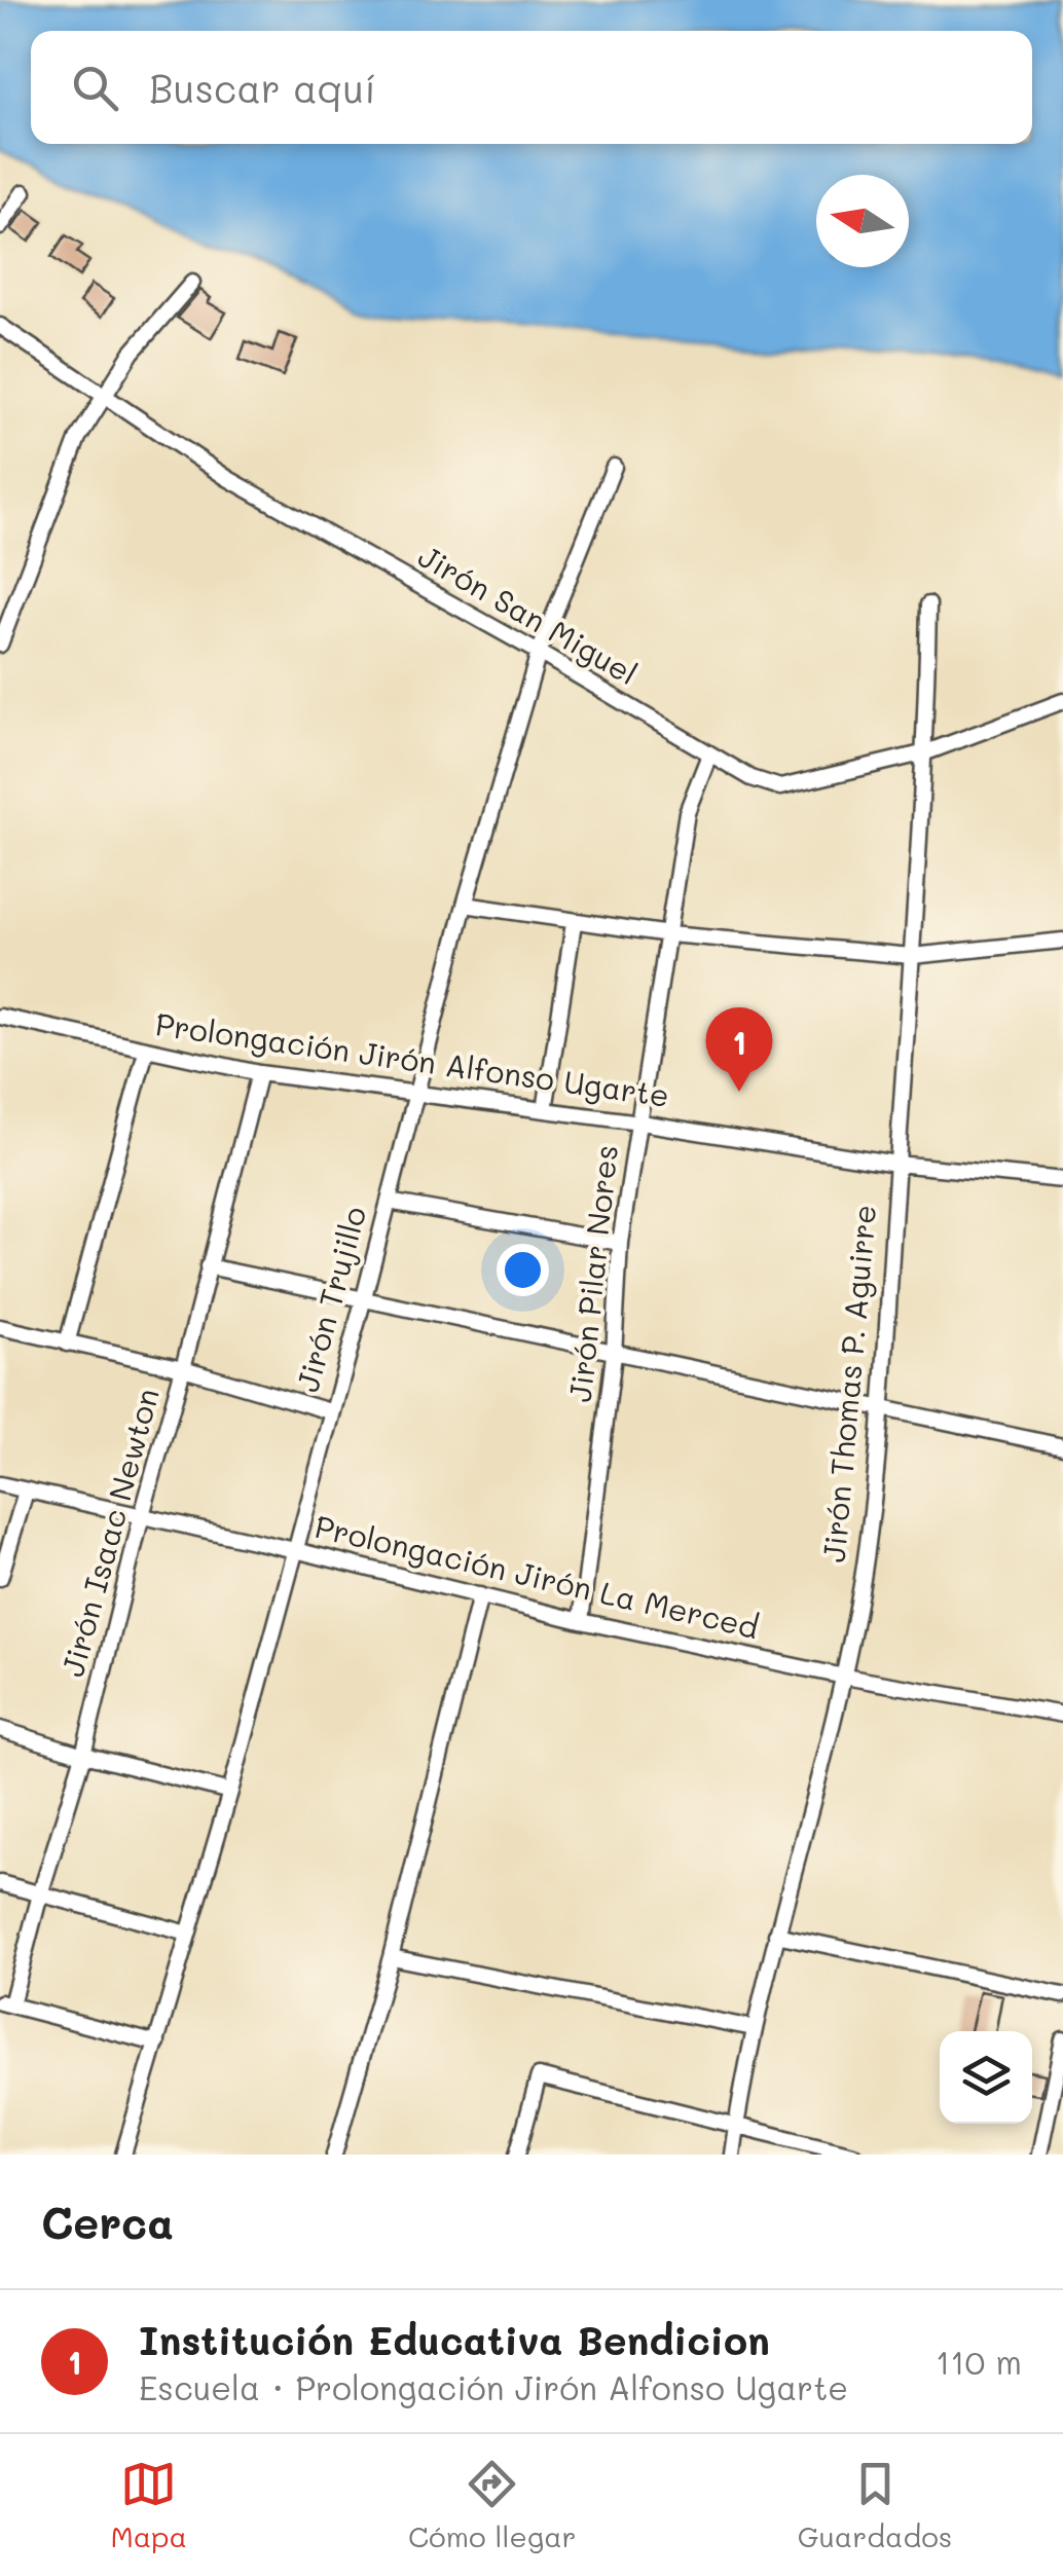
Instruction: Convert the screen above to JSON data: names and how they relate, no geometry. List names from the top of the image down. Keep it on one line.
{"streets":{"street":["Jirón San Miguel","Prolongación Jirón Alfonso Ugarte","Jirón Pilar Nores","Jirón Trujillo","Jirón Thomas P. Aguirre","Jirón Isaac Newton","Prolongación Jirón La Merced"]},"crossings":[["Jirón San Miguel","Jirón Pilar Nores"],["Jirón San Miguel","Jirón Trujillo"],["Jirón San Miguel","Jirón Thomas P. Aguirre"],["Prolongación Jirón Alfonso Ugarte","Jirón Pilar Nores"],["Prolongación Jirón Alfonso Ugarte","Jirón Trujillo"],["Prolongación Jirón Alfonso Ugarte","Jirón Thomas P. Aguirre"],["Prolongación Jirón Alfonso Ugarte","Jirón Isaac Newton"],["Jirón Pilar Nores","Prolongación Jirón La Merced"],["Jirón Trujillo","Prolongación Jirón La Merced"],["Jirón Thomas P. Aguirre","Prolongación Jirón La Merced"],["Jirón Isaac Newton","Prolongación Jirón La Merced"]],"north":"left","page":{"search":"Buscar aquí","pins":"1","heading":"Cerca","list":[{"mark":"1","name":"Institución Educativa Bendicion","note":"Escuela · Prolongación Jirón Alfonso Ugarte","value":"110 m"}],"nav":["Mapa","Cómo llegar","Guardados"]}}
